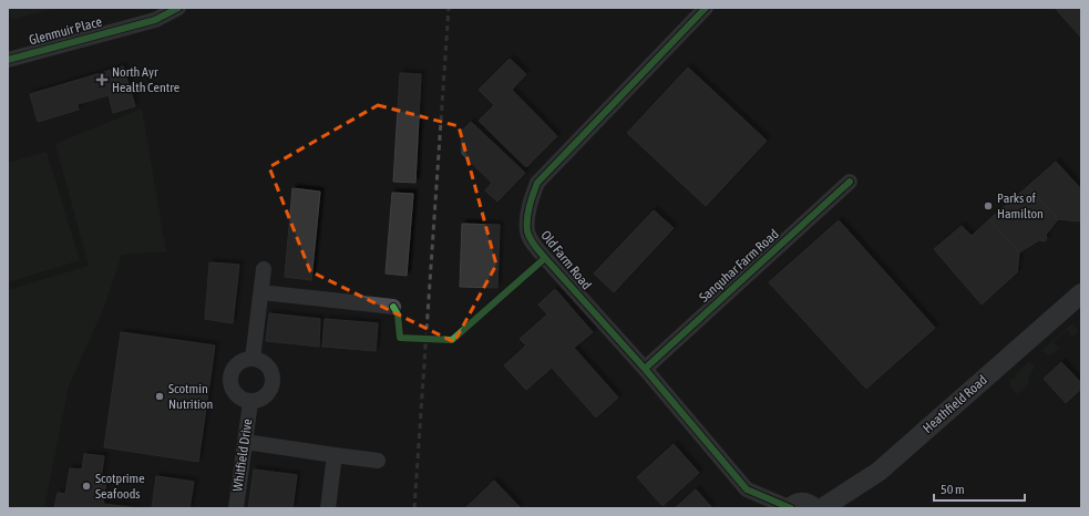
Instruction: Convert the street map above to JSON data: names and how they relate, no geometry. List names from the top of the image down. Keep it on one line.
{"streets":{"main road":["Heathfield Road"],"street":["Glenmuir Place","Old Farm Road","Sanquhar Farm Road","Whitfield Drive"]},"crossings":[["Old Farm Road","Sanquhar Farm Road"]],"places":{"health":["North Ayr Health Centre"],"other":["Parks of Hamilton","Scotmin Nutrition","Scotprime Seafoods"]},"scale_bar":"50 m"}
